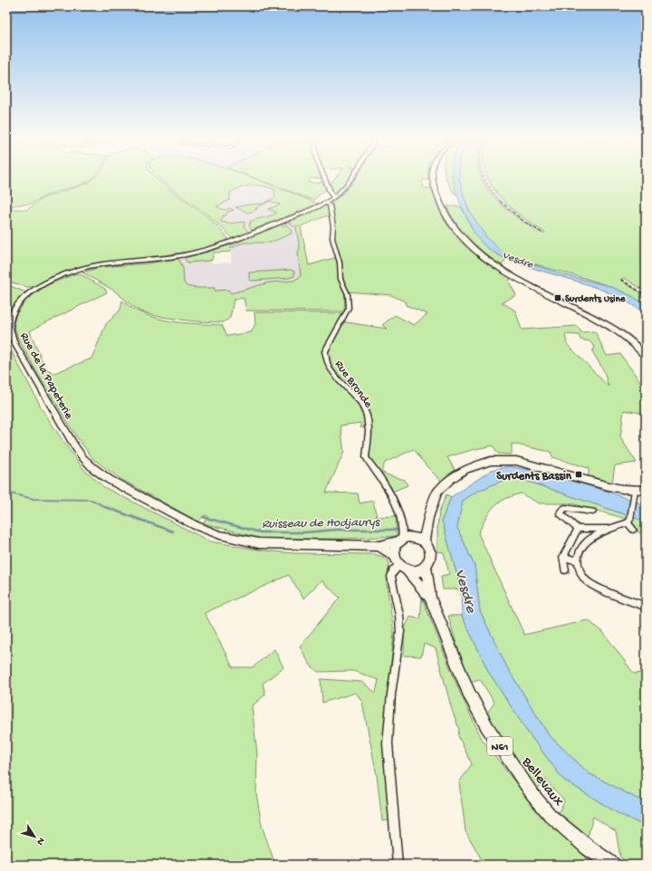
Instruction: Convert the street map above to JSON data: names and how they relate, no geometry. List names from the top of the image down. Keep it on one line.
{"streets":{"main road":["Rue de la Papeterie","N61","Bellevaux"],"street":["Rue Bronde"]},"crossings":[["Rue de la Papeterie","Rue Bronde"],["Rue de la Papeterie","N61"],["Rue de la Papeterie","Bellevaux"],["Rue Bronde","N61"],["Rue Bronde","Bellevaux"],["N61","Bellevaux"]],"water":["Vesdre","Ruisseau de Hodjaurys"],"places":{"transit":["Surdents Usine","Surdents Bassin"]},"north":"bottom right"}
